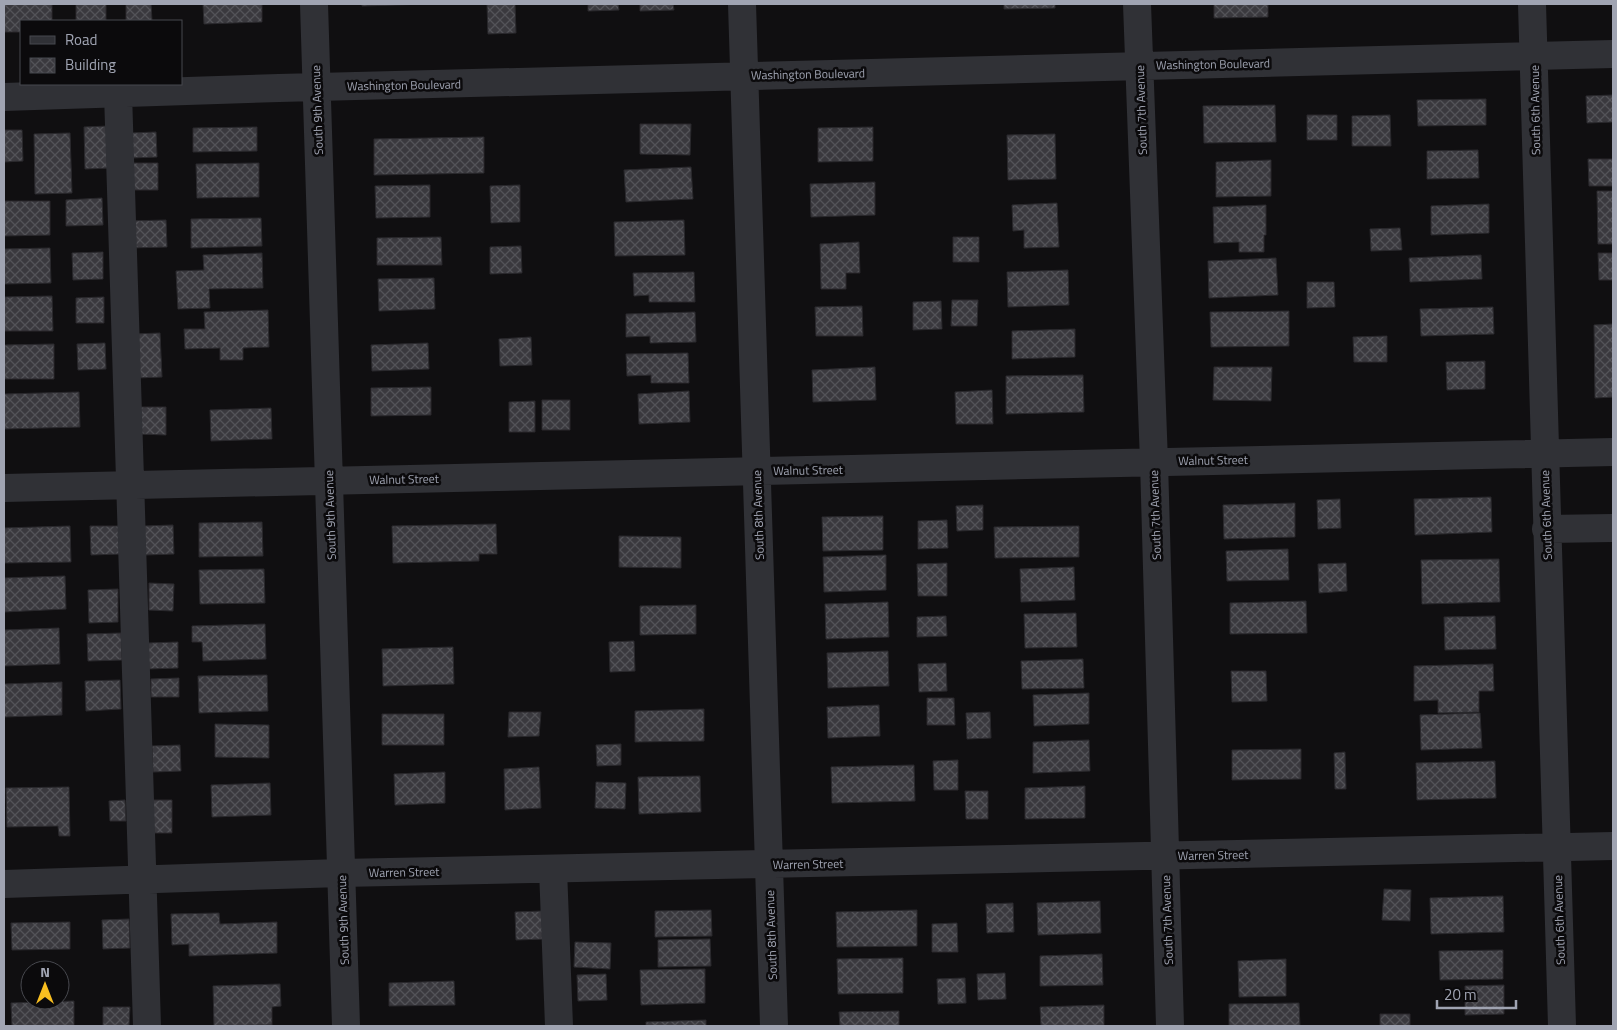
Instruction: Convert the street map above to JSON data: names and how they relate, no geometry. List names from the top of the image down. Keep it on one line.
{"streets":{"street":["Washington Boulevard","South 9th Avenue","South 7th Avenue","South 6th Avenue","Walnut Street","South 8th Avenue","Warren Street"]},"crossings":[["Washington Boulevard","South 9th Avenue"],["Washington Boulevard","South 7th Avenue"],["Washington Boulevard","South 6th Avenue"],["Washington Boulevard","South 8th Avenue"],["South 9th Avenue","Walnut Street"],["South 9th Avenue","Warren Street"],["South 7th Avenue","Walnut Street"],["South 7th Avenue","Warren Street"],["South 6th Avenue","Walnut Street"],["South 6th Avenue","Warren Street"],["Walnut Street","South 8th Avenue"],["South 8th Avenue","Warren Street"]],"legend":["Road","Building"],"scale_bar":"20 m","north":"top"}
